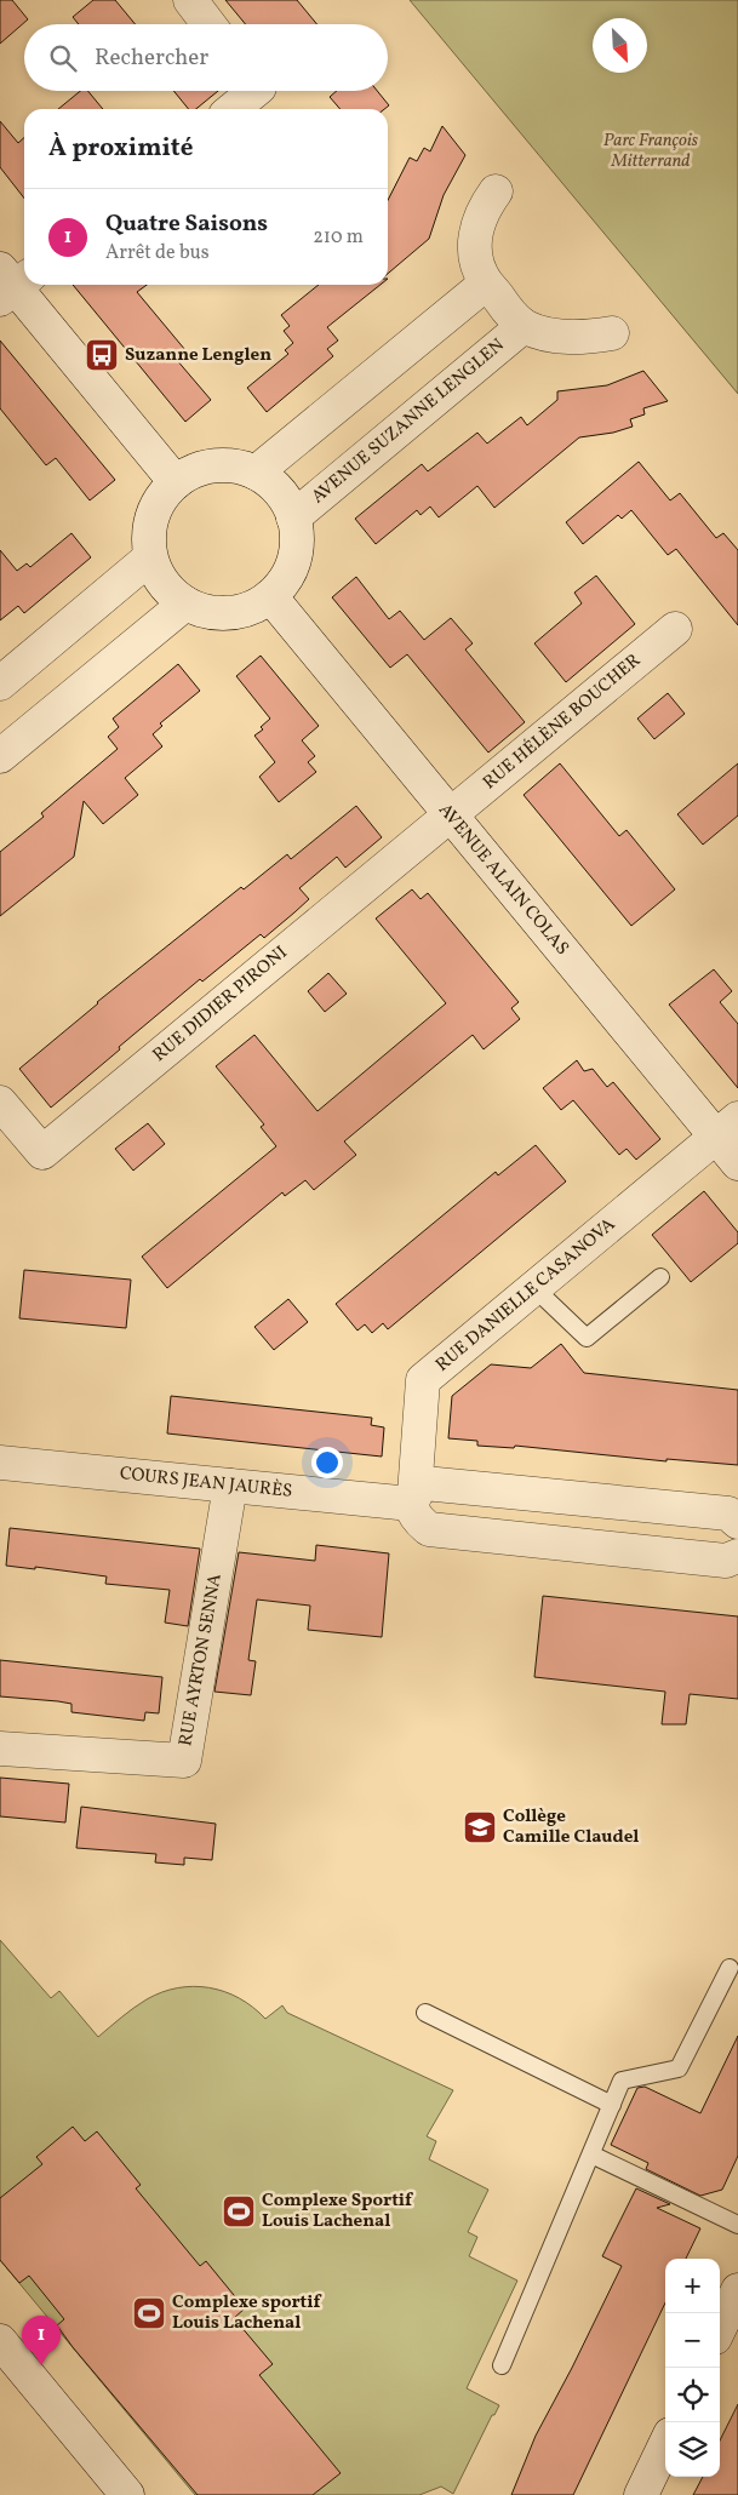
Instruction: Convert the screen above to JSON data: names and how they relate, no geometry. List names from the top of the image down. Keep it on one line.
{"streets":{"street":["AVENUE SUZANNE LENGLEN","RUE HÉLÈNE BOUCHER","AVENUE ALAIN COLAS","RUE DIDIER PIRONI","RUE DANIELLE CASANOVA","COURS JEAN JAURÈS","RUE AYRTON SENNA"]},"crossings":[["AVENUE SUZANNE LENGLEN","AVENUE ALAIN COLAS"],["RUE HÉLÈNE BOUCHER","AVENUE ALAIN COLAS"],["RUE HÉLÈNE BOUCHER","RUE DIDIER PIRONI"],["AVENUE ALAIN COLAS","RUE DIDIER PIRONI"],["AVENUE ALAIN COLAS","RUE DANIELLE CASANOVA"],["RUE DANIELLE CASANOVA","COURS JEAN JAURÈS"],["COURS JEAN JAURÈS","RUE AYRTON SENNA"]],"parks":["Parc François Mitterrand"],"places":{"bus stop":["Suzanne Lenglen"],"school or university":["Collège Camille Claudel"],"sports":["Complexe Sportif Louis Lachenal","Complexe sportif Louis Lachenal"]},"north":"bottom right","page":{"search":"Rechercher","heading":"À proximité","list":[{"mark":"1","name":"Quatre Saisons","note":"Arrêt de bus","value":"210 m"}],"map_buttons":["+","−"],"pins":"1"}}
